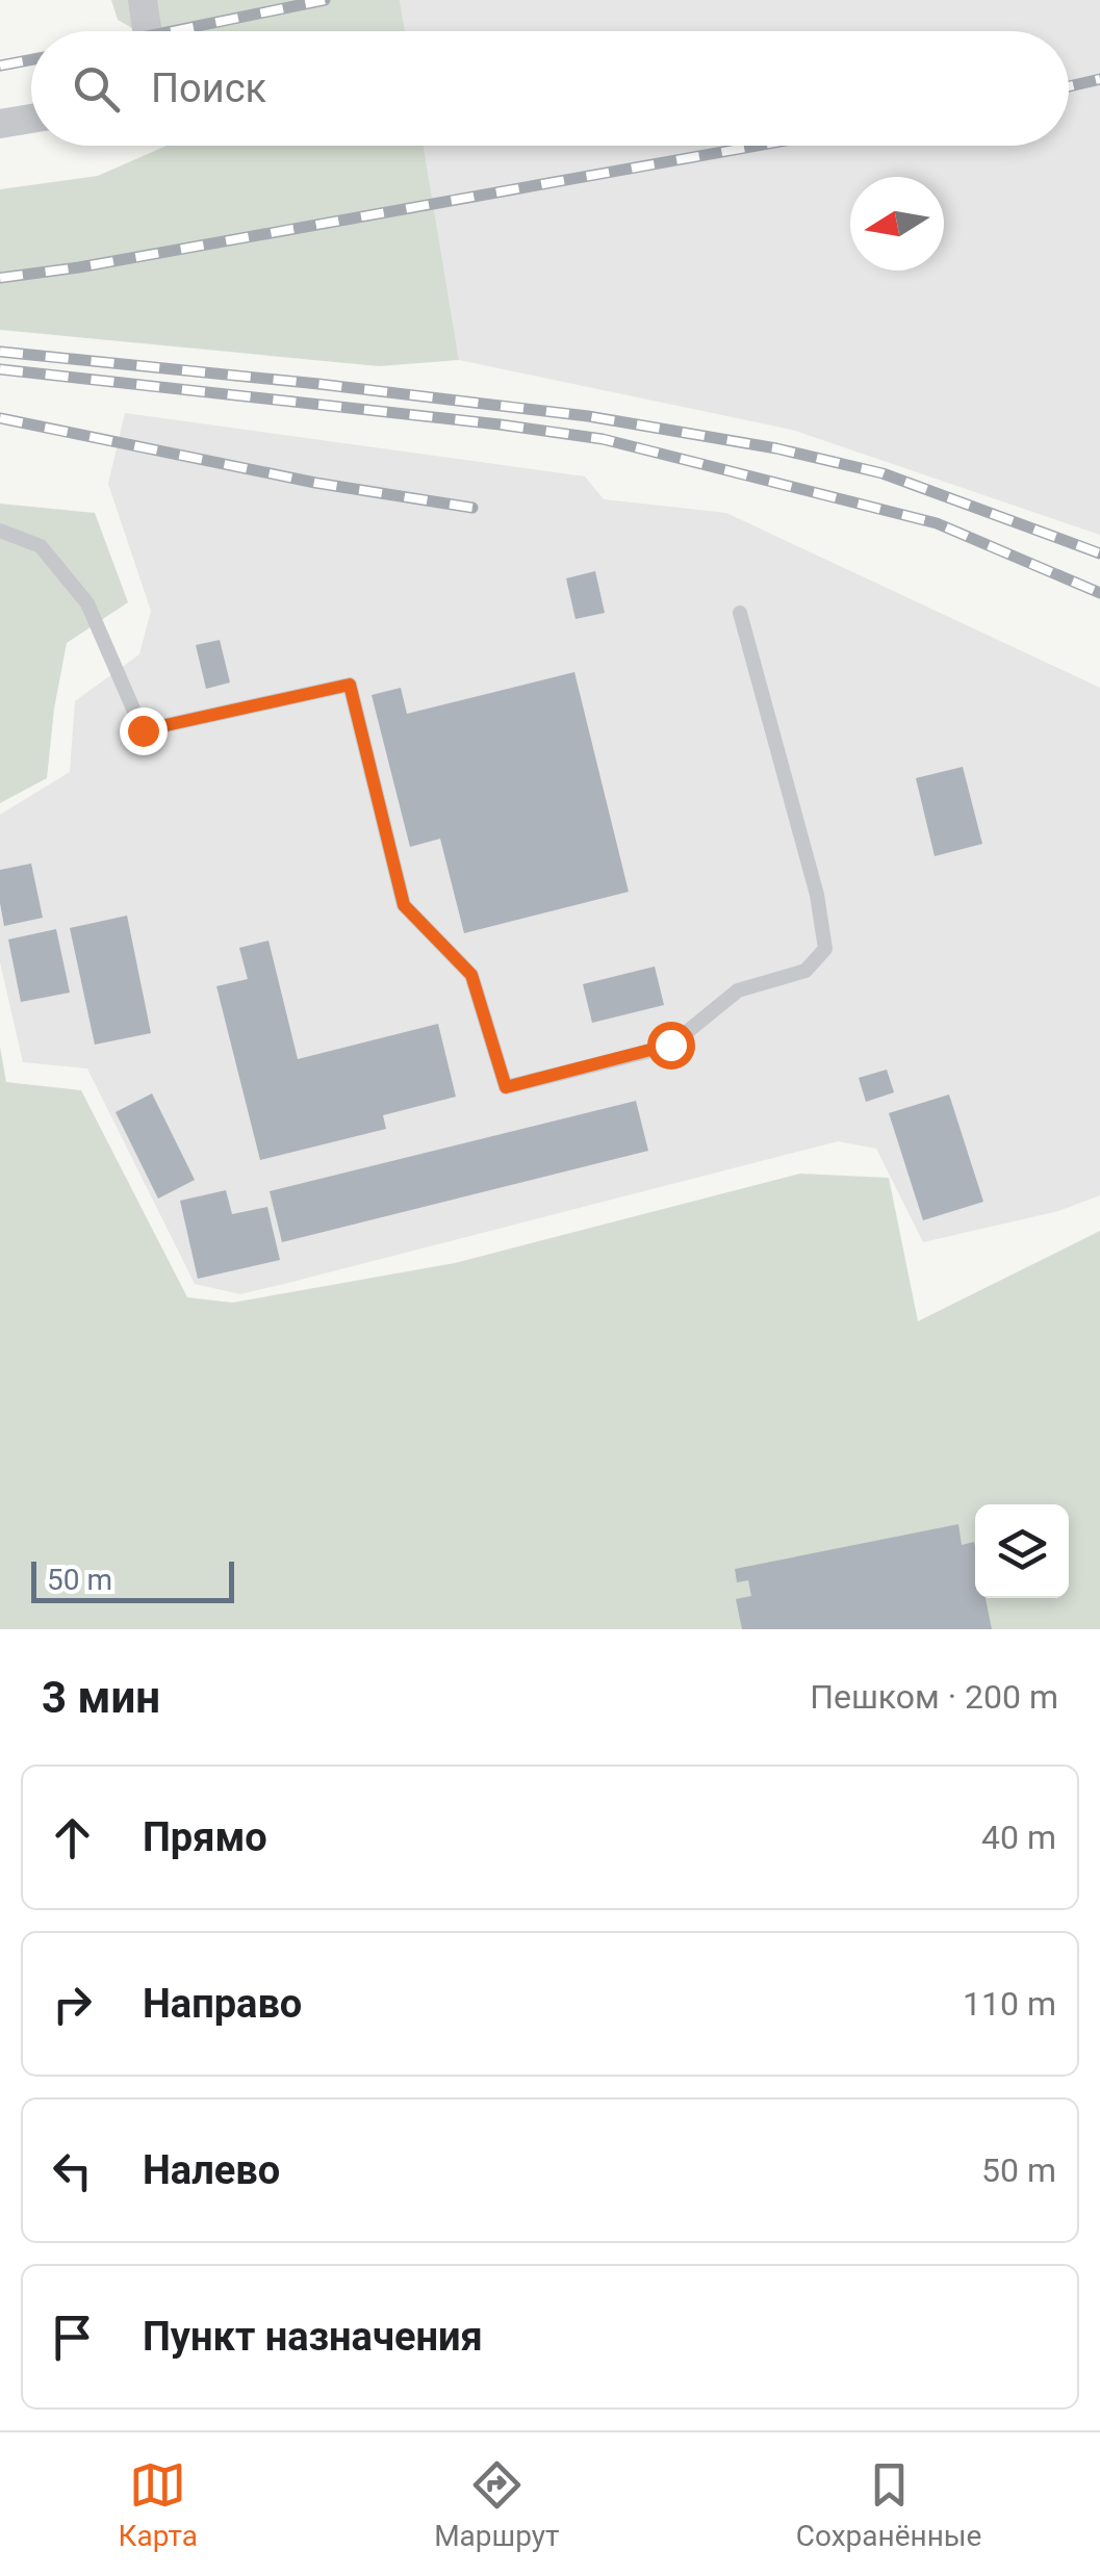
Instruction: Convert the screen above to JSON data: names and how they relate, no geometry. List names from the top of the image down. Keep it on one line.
{"scale_bar":"50 m","north":"left","page":{"search":"Поиск","scale":"50 m","heading":["3 мин","Пешком · 200 m"],"list":[["Прямо","40 m"],["Направо","110 m"],["Налево","50 m"],"Пункт назначения"],"nav":["Карта","Маршрут","Сохранённые"]}}
